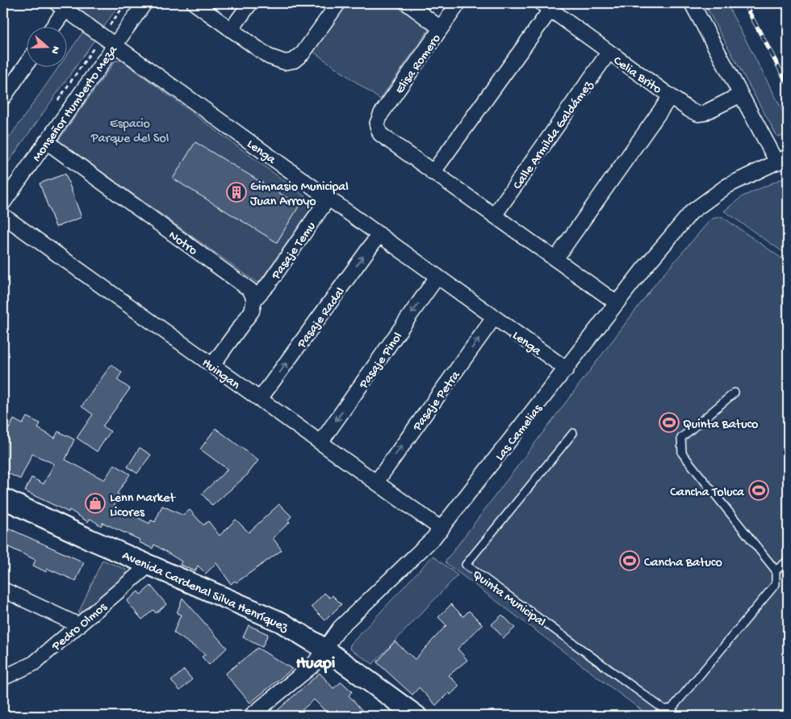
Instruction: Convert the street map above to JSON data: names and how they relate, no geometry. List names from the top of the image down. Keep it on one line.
{"streets":{"street":["Elisa Romero","Celia Brito","Monseñor Humberto Meza","Calle Armilda Galdámez","Lenga","Notro","Pasaje Temu","Pasaje Radal","Pasaje Pinol","Huingan","Pasaje Petra","Las Camelias","Avenida Cardenal Silva Henríquez","Pedro Olmos"],"lane":["Quinta Municipal"]},"crossings":[["Celia Brito","Calle Armilda Galdámez"],["Monseñor Humberto Meza","Lenga"],["Monseñor Humberto Meza","Notro"],["Lenga","Pasaje Temu"],["Lenga","Pasaje Radal"],["Lenga","Pasaje Pinol"],["Lenga","Pasaje Petra"],["Lenga","Las Camelias"],["Notro","Pasaje Temu"],["Pasaje Radal","Huingan"],["Pasaje Pinol","Huingan"],["Huingan","Pasaje Petra"],["Huingan","Las Camelias"],["Las Camelias","Avenida Cardenal Silva Henríquez"],["Avenida Cardenal Silva Henríquez","Pedro Olmos"]],"one_way":["Pasaje Pinol","Pasaje Petra"],"districts":["Huapi"],"parks":["Espacio Parque del Sol"],"places":{"building":["Gimnasio Municipal Juan Arroyo"],"sports":["Quinta Batuco","Cancha Toluca","Cancha Batuco"],"shop":["Lenn Market Licores"]},"north":"right"}
